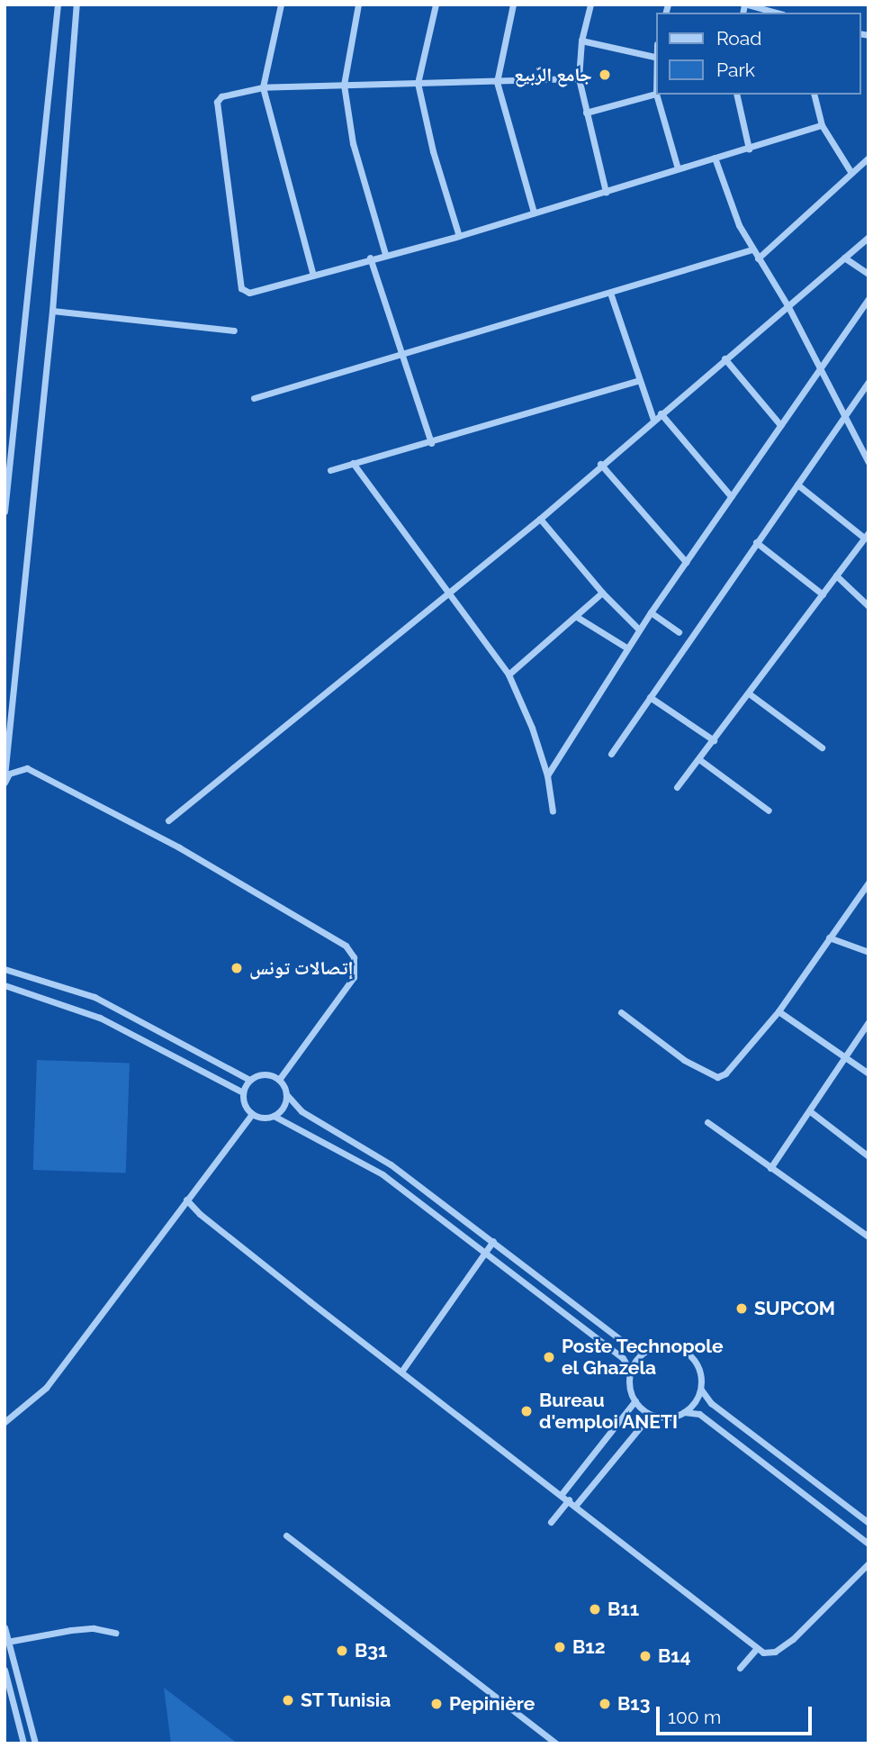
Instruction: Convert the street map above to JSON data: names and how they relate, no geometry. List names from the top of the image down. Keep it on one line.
{"places":["جامع الرّبيع","إتصالات تونس","SUPCOM","Poste Technopole el Ghazela","Bureau d'emploi ANETI","B11","B12","B31","B14","ST Tunisia","Pepinière","B13"],"legend":["Road","Park"],"scale_bar":"100 m"}
